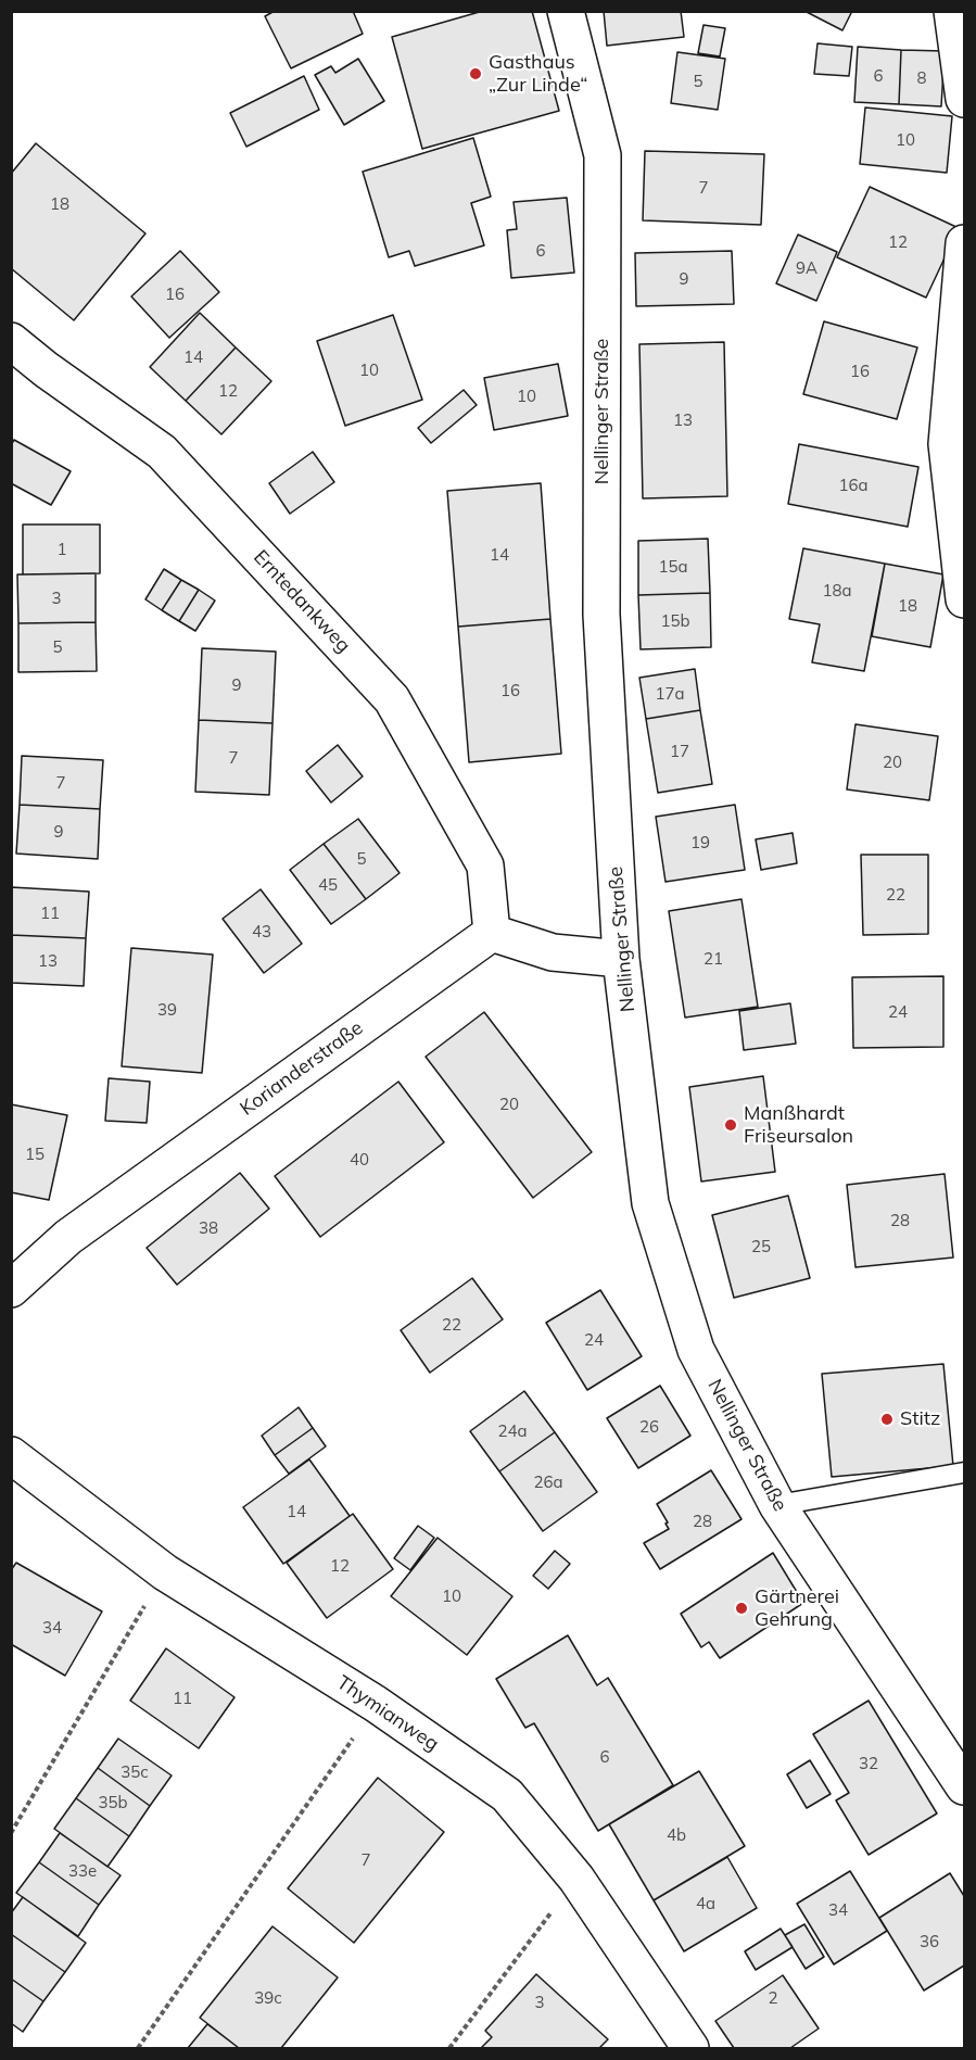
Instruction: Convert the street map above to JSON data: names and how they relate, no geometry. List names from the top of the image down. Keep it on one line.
{"streets":{"street":["Nellinger Straße","Erntedankweg","Korianderstraße","Thymianweg"]},"crossings":[["Erntedankweg","Korianderstraße"]],"places":["Gasthaus „Zur Linde“","Manßhardt Friseursalon","Stitz","Gärtnerei Gehrung"],"house_numbers":["6","8","5","10","7","18","12","6","9A","9","16","14","10","16","12","10","13","16a","1","14","15a","18a","3","18","15b","5","9","16","17a","17","7","20","7","9","19","5","45","22","11","43","21","13","39","24","20","15","40","28","38","25","22","24","26","24a","26a","14","28","12","10","34","11","6","32","35c","35b","4b","7","33e","4a","34","36","39c","2","3"]}
